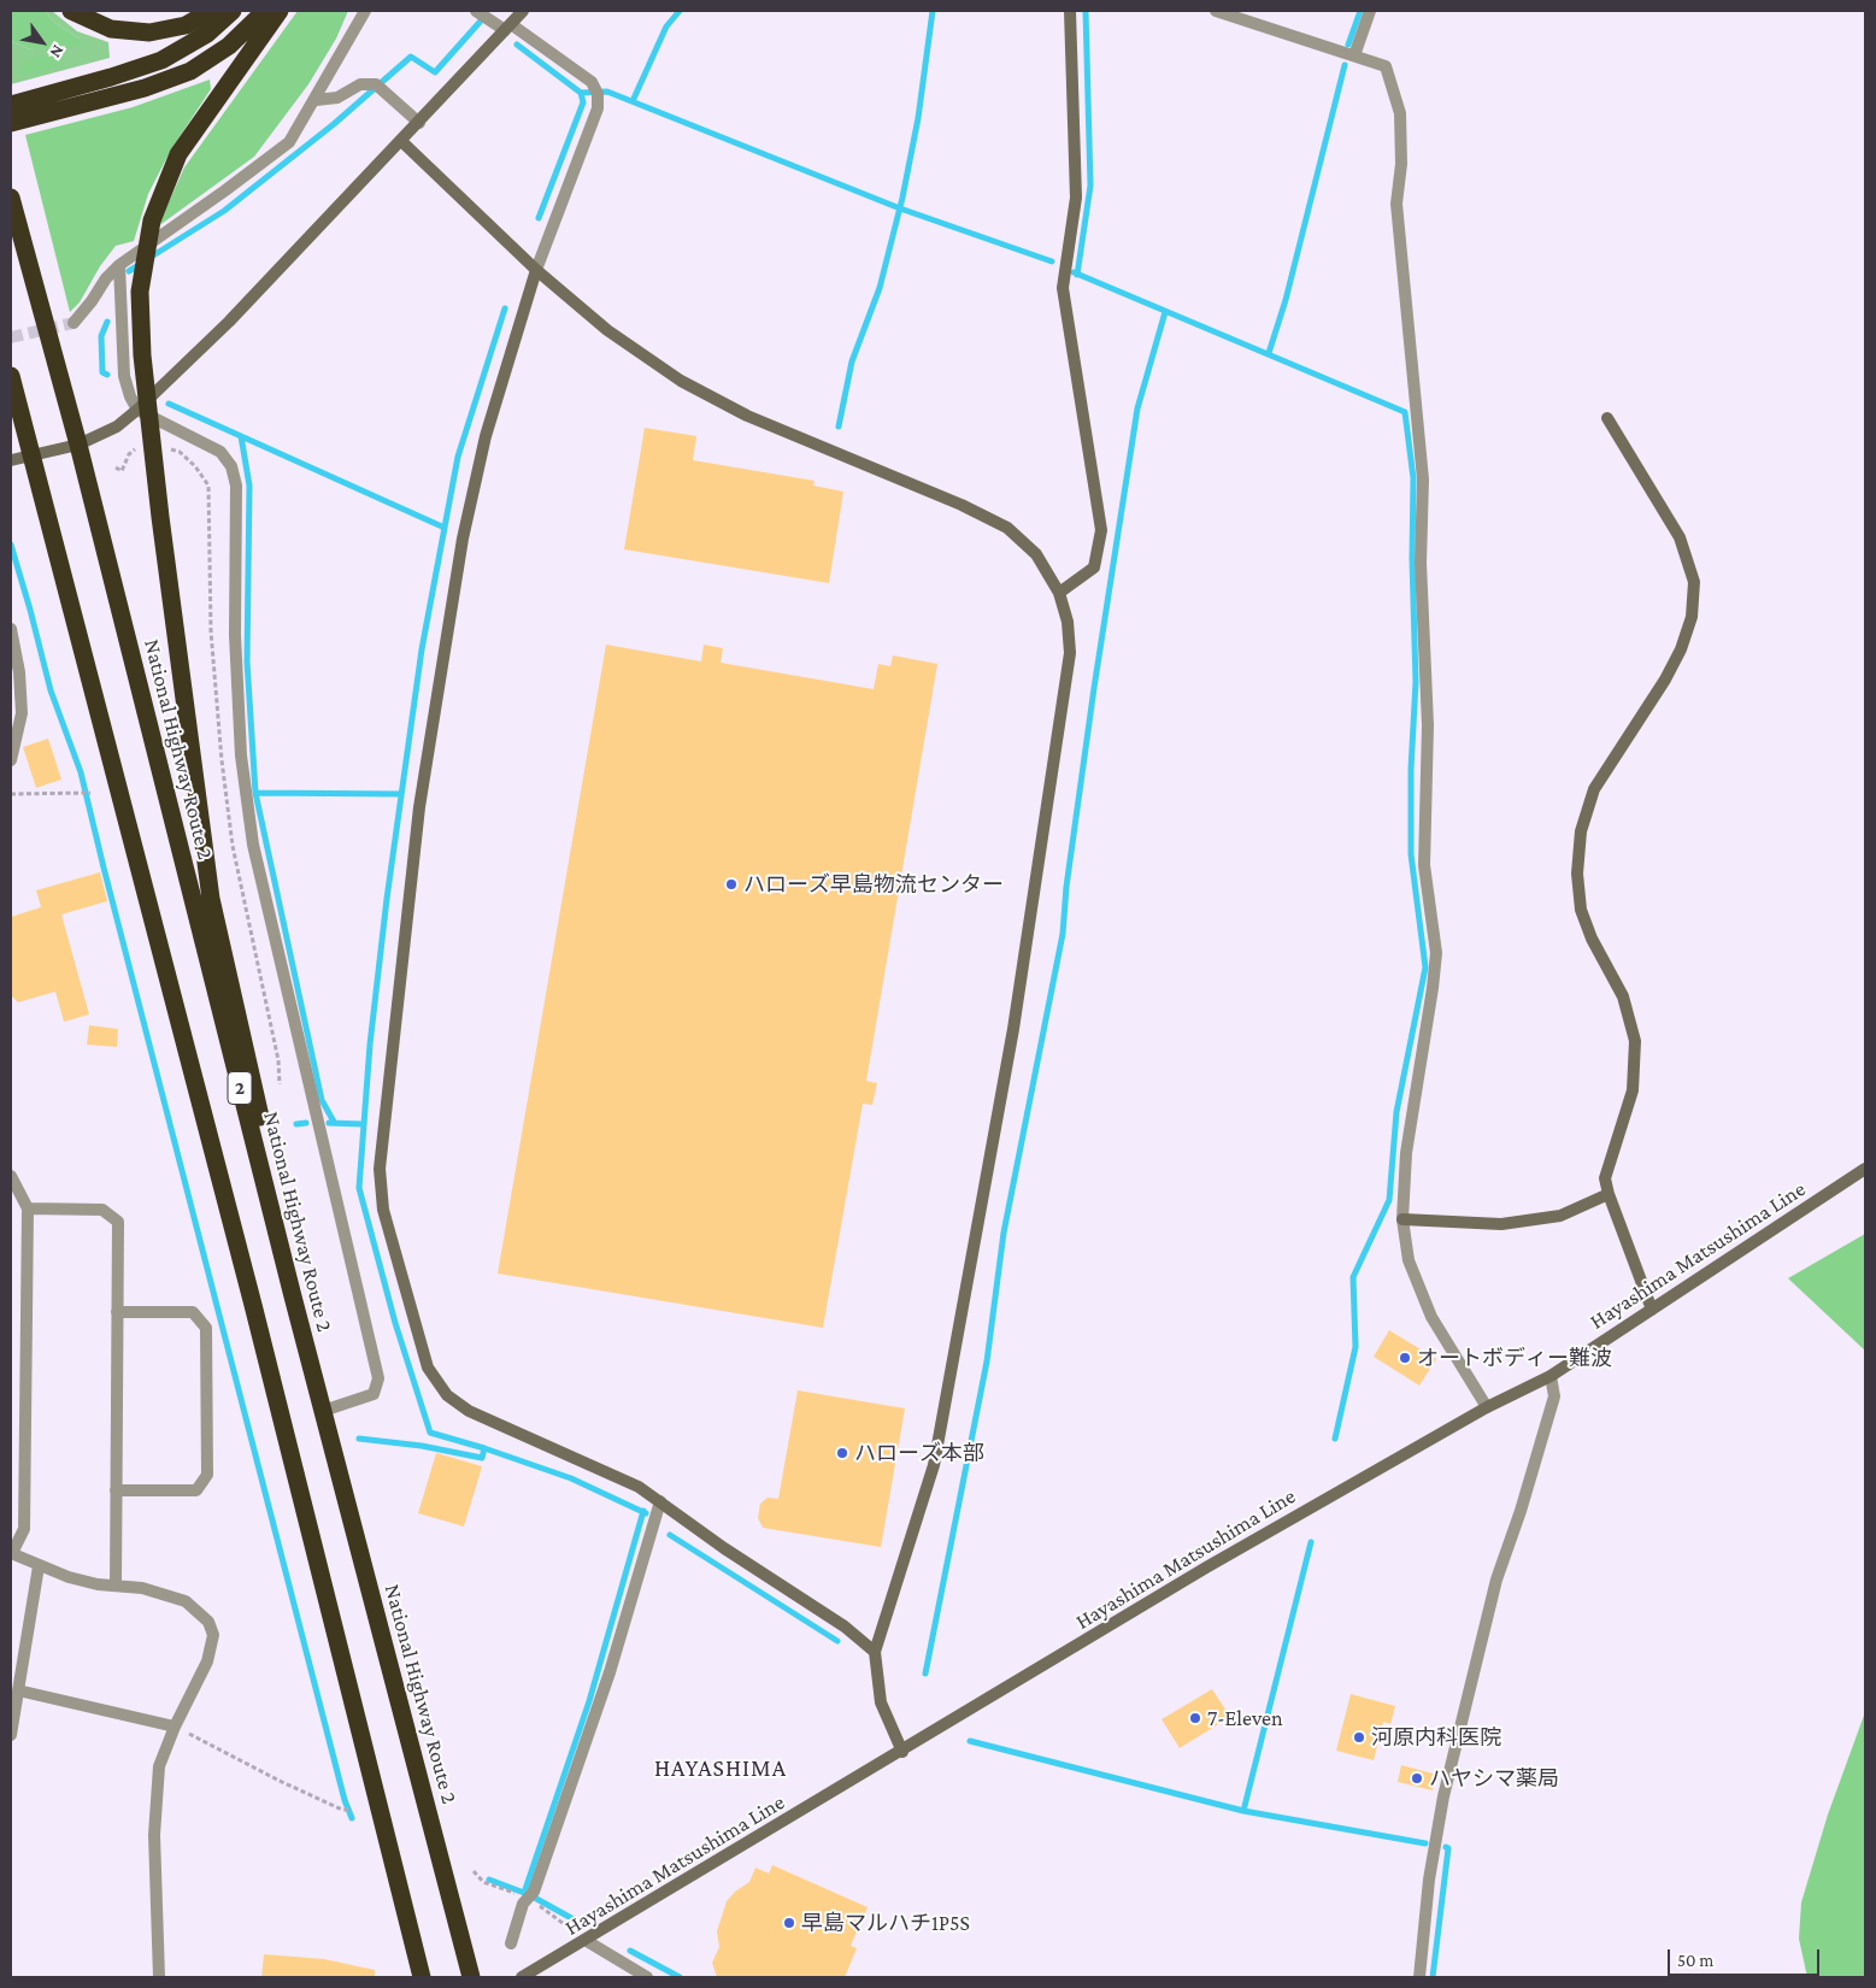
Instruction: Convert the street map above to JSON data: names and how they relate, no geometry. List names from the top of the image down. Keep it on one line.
{"streets":{"highway":["National Highway Route 2","2"],"street":["Hayashima Matsushima Line"]},"districts":["HAYASHIMA"],"places":["ハローズ早島物流センター","オートボディー難波","ハローズ本部","7-Eleven","河原内科医院","ハヤシマ薬局","早島マルハチ1P5S"],"scale_bar":"50 m","north":"bottom right"}
